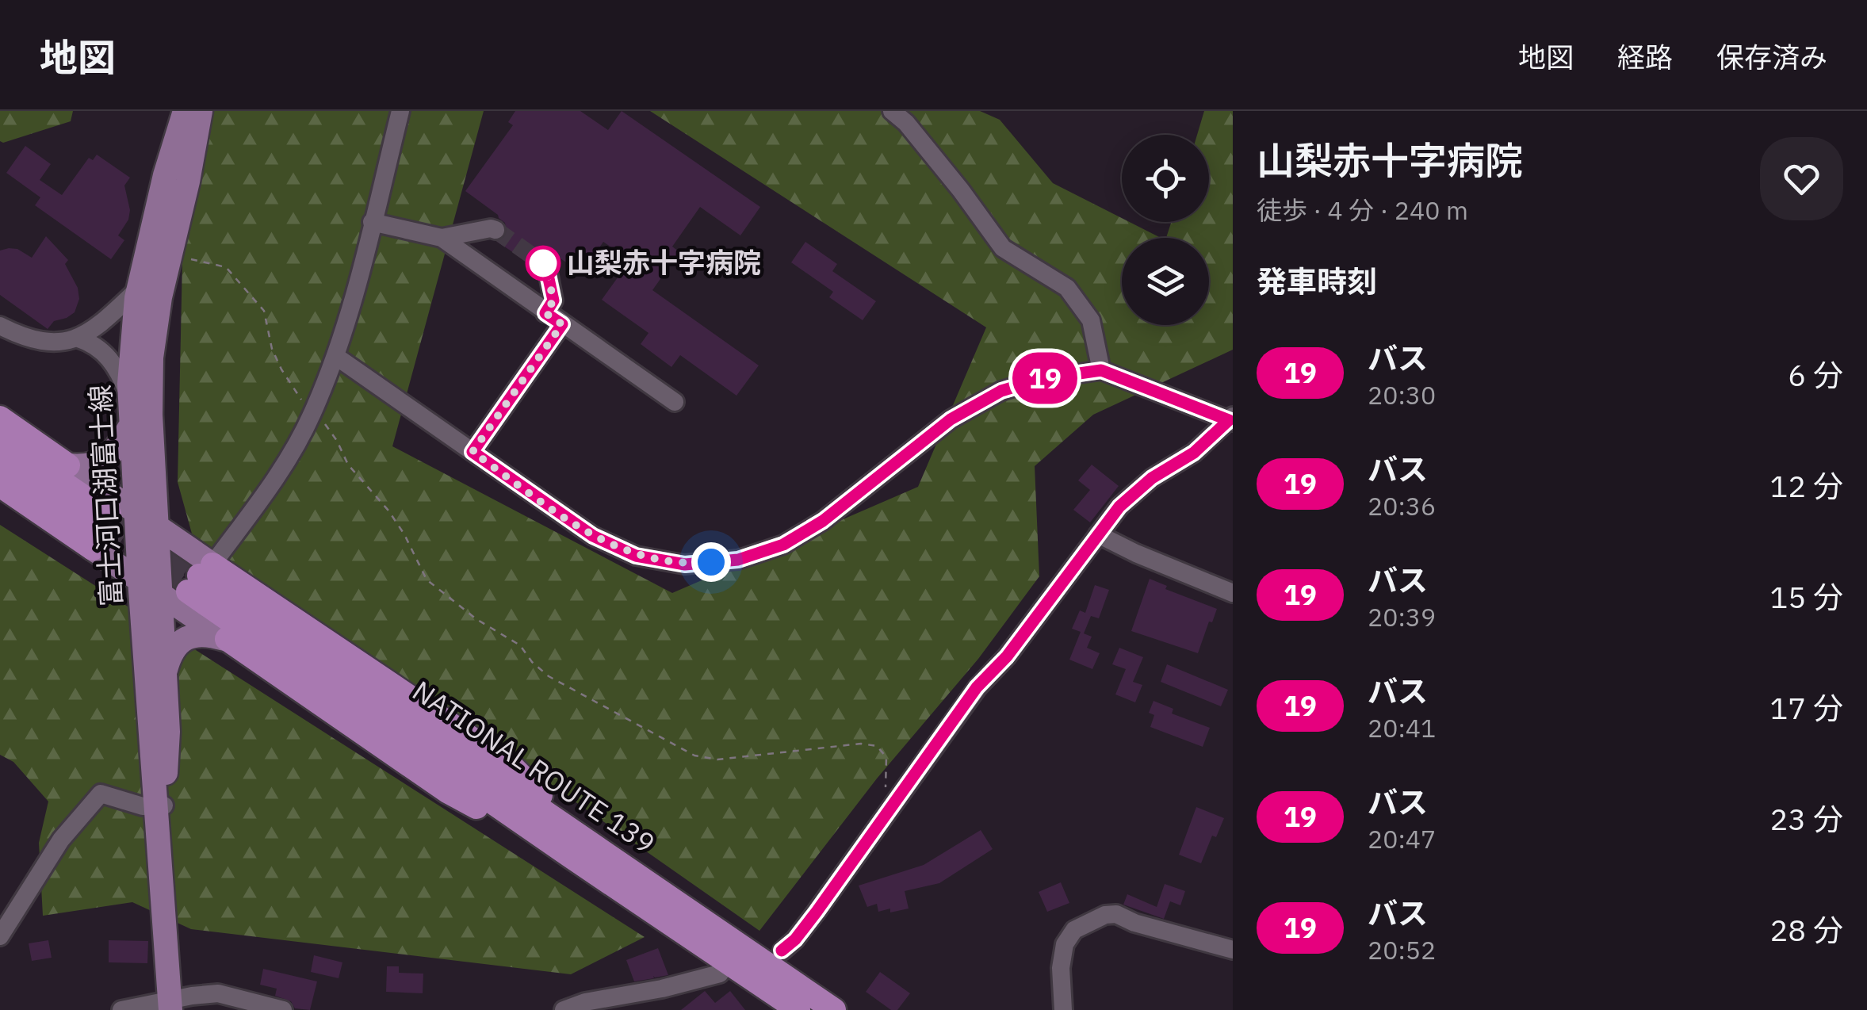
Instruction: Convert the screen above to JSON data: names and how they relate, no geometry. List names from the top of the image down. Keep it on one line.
{"streets":{"highway":["NATIONAL ROUTE 139"],"main road":["富士河口湖富士線"]},"places":["山梨赤十字病院"],"lines":["bus line 19"],"page":{"header":"地図","nav":["地図","経路","保存済み"],"on_map":"19","heading":[["山梨赤十字病院","徒歩 · 4 分 · 240 m"],"発車時刻"],"list":[{"mark":"19","name":"バス","note":"20:30","value":"6 分"},{"mark":"19","name":"バス","note":"20:36","value":"12 分"},{"mark":"19","name":"バス","note":"20:39","value":"15 分"},{"mark":"19","name":"バス","note":"20:41","value":"17 分"},{"mark":"19","name":"バス","note":"20:47","value":"23 分"},{"mark":"19","name":"バス","note":"20:52","value":"28 分"}]}}
